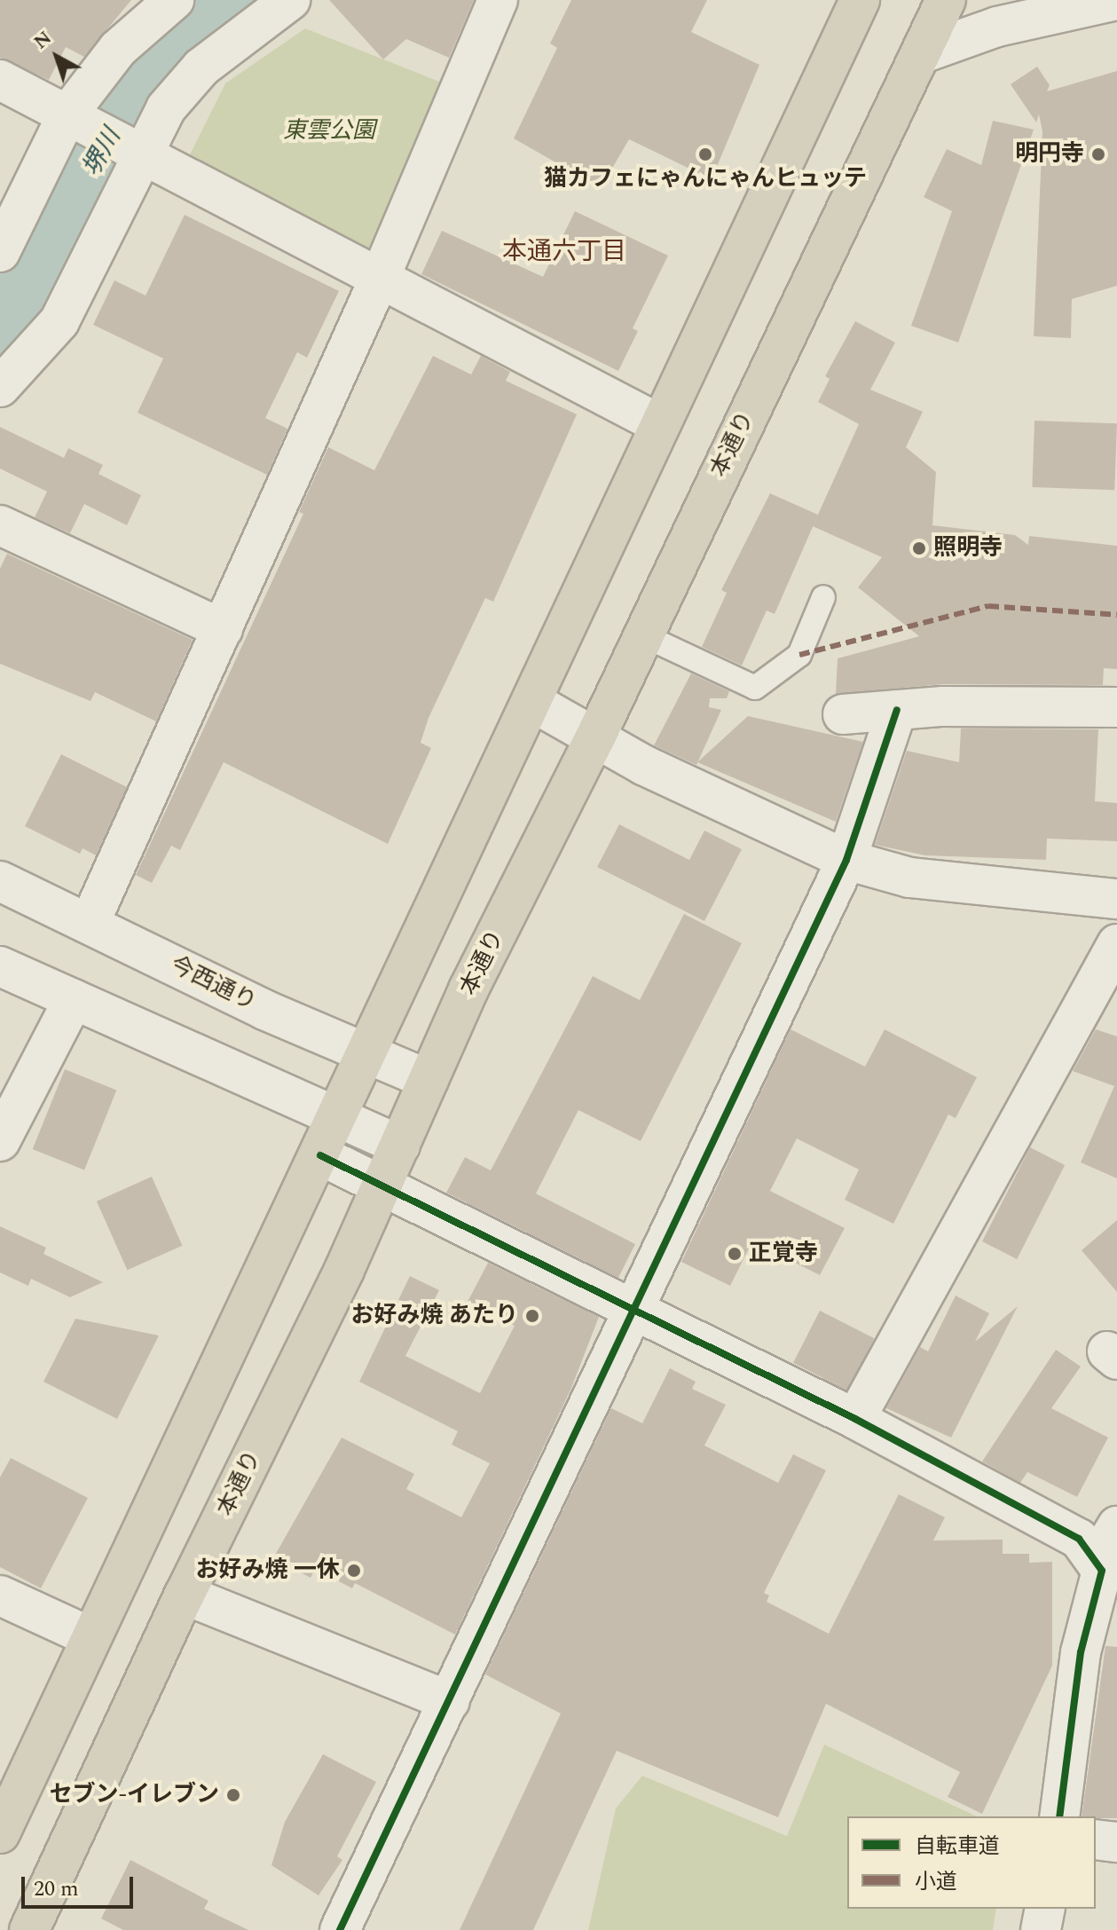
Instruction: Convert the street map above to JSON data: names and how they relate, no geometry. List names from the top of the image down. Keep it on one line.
{"streets":{"highway":["本通り"],"street":["今西通り"]},"crossings":[["本通り","今西通り"]],"districts":["本通六丁目"],"water":["堺川"],"parks":["東雲公園"],"places":["猫カフェにゃんにゃんヒュッテ","明円寺","照明寺","正覚寺","お好み焼 あたり","お好み焼 一休","セブン-イレブン"],"legend":["自転車道","小道"],"scale_bar":"20 m","north":"top left"}
